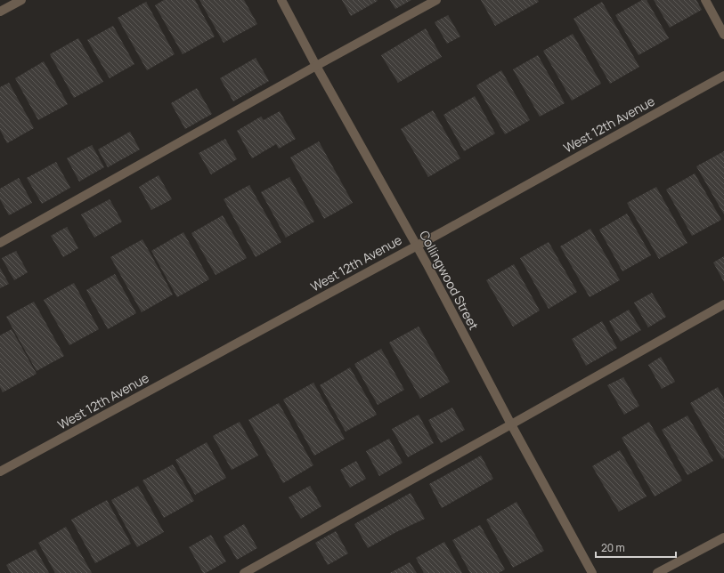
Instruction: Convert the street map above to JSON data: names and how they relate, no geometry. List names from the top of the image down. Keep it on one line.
{"streets":{"street":["West 12th Avenue","Collingwood Street"]},"crossings":[["West 12th Avenue","Collingwood Street"]],"scale_bar":"20 m"}
